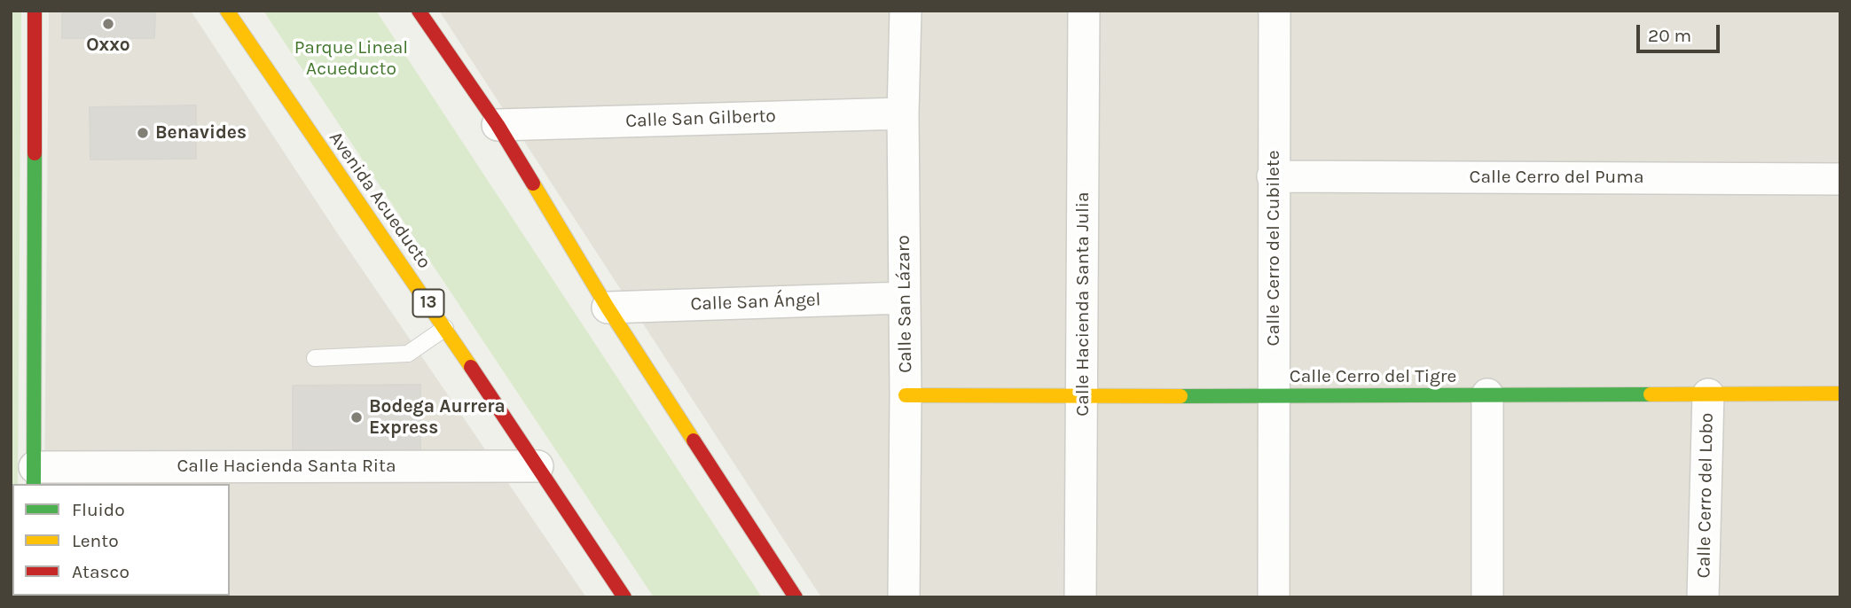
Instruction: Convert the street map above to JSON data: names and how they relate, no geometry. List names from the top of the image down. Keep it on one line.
{"streets":{"main road":["Avenida Acueducto","13","Calle Cerro del Tigre"],"street":["Calle San Gilberto","Calle Cerro del Puma","Calle Cerro del Cubilete","Calle San Ángel","Calle San Lázaro","Calle Hacienda Santa Julia","Calle Hacienda Santa Rita","Calle Cerro del Lobo"]},"crossings":[["Calle San Gilberto","Calle San Lázaro"],["Calle Cerro del Puma","Calle Cerro del Cubilete"],["Avenida Acueducto","Calle Hacienda Santa Rita"],["Calle Cerro del Cubilete","Calle Cerro del Tigre"],["Calle San Ángel","Calle San Lázaro"],["Calle San Lázaro","Calle Cerro del Tigre"],["Calle Hacienda Santa Julia","Calle Cerro del Tigre"],["Calle Cerro del Tigre","Calle Cerro del Lobo"]],"parks":["Parque Lineal Acueducto"],"places":["Oxxo","Benavides","Bodega Aurrera Express"],"legend":["Fluido","Lento","Atasco"],"scale_bar":"20 m"}
